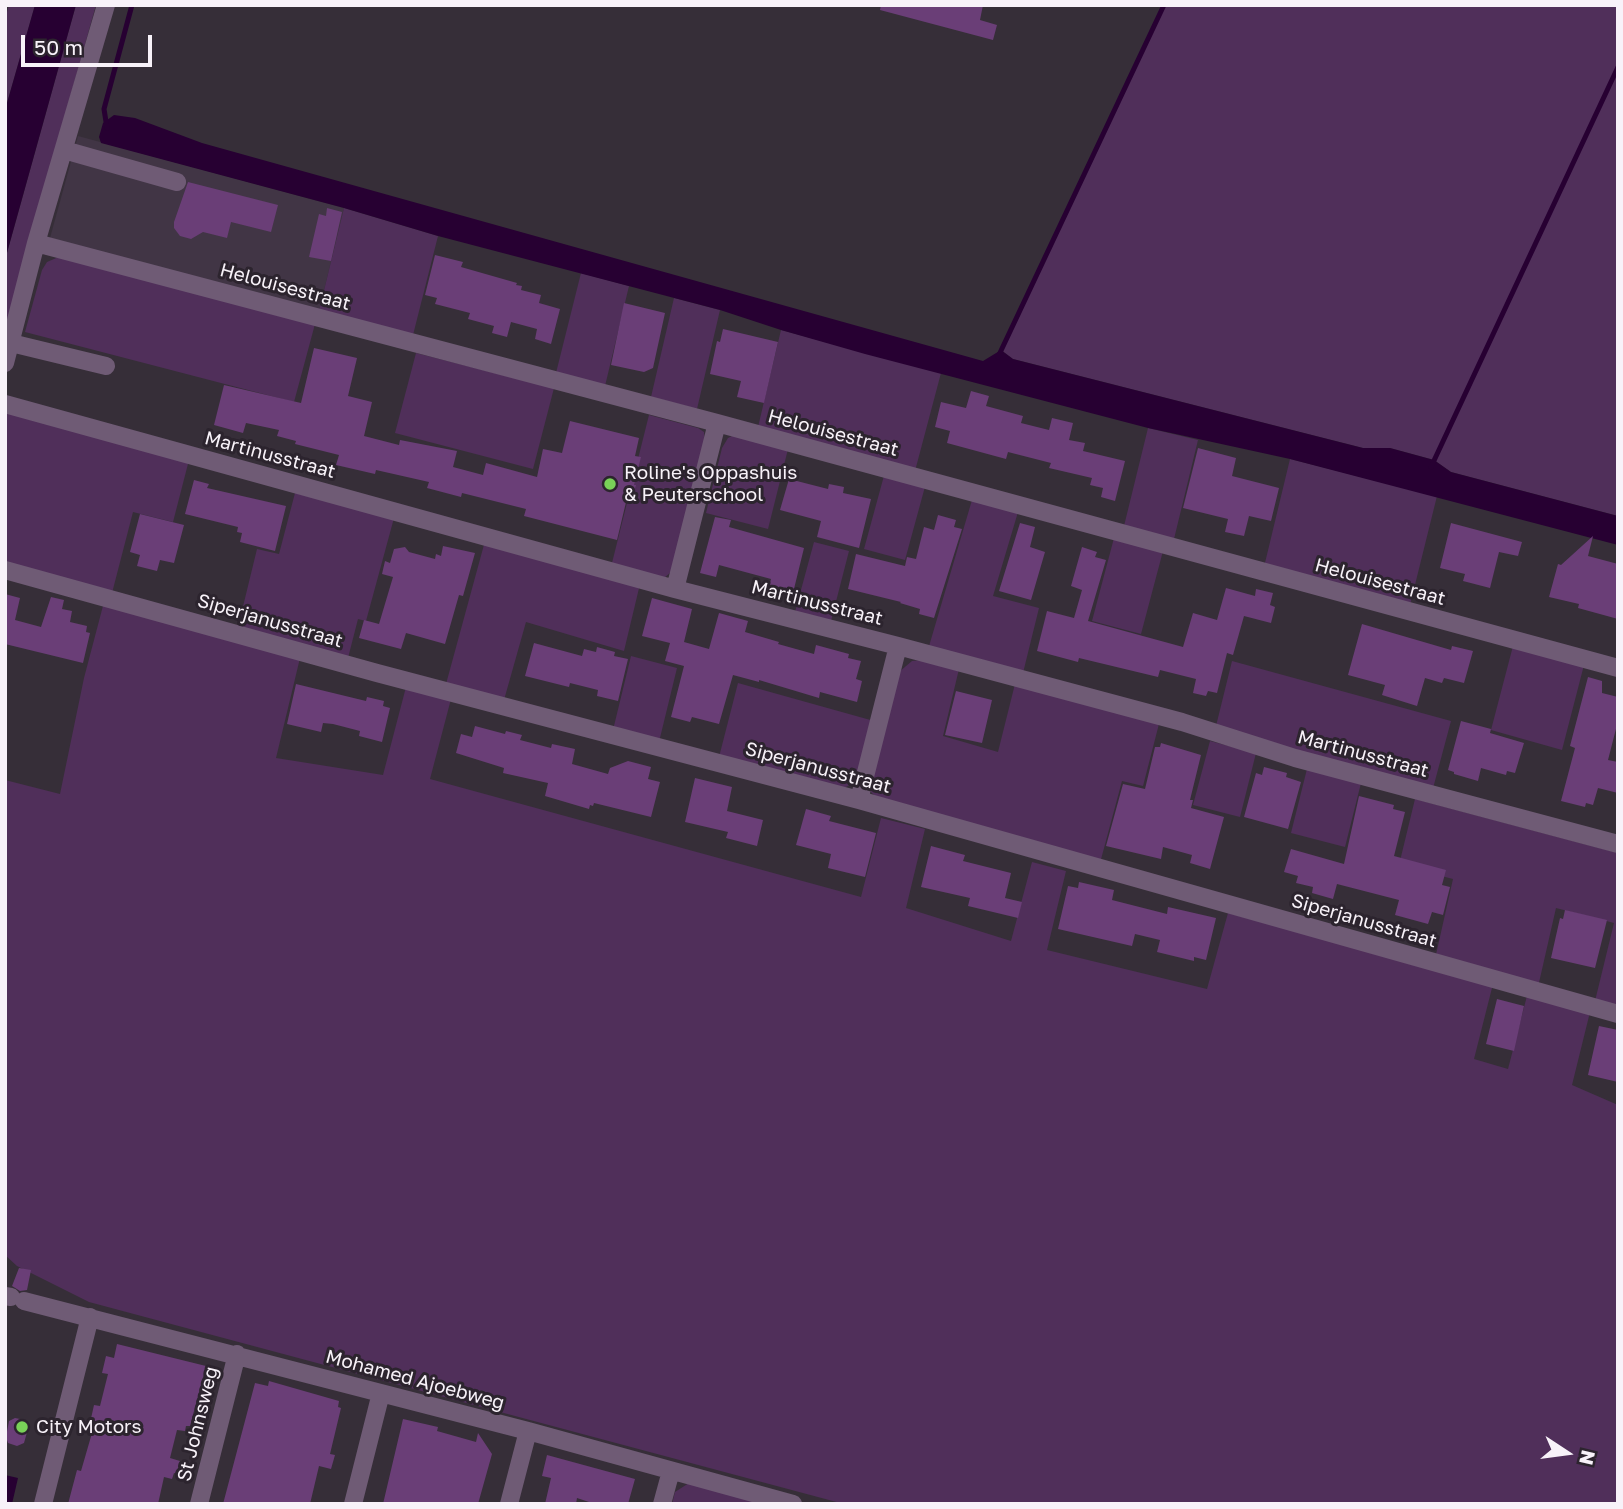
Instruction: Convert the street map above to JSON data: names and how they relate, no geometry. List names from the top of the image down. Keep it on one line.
{"streets":{"street":["Helouisestraat","Martinusstraat","Siperjanusstraat","Mohamed Ajoebweg","St Johnsweg"]},"crossings":[["Mohamed Ajoebweg","St Johnsweg"]],"places":["Roline's Oppashuis & Peuterschool","City Motors"],"scale_bar":"50 m","north":"right"}
